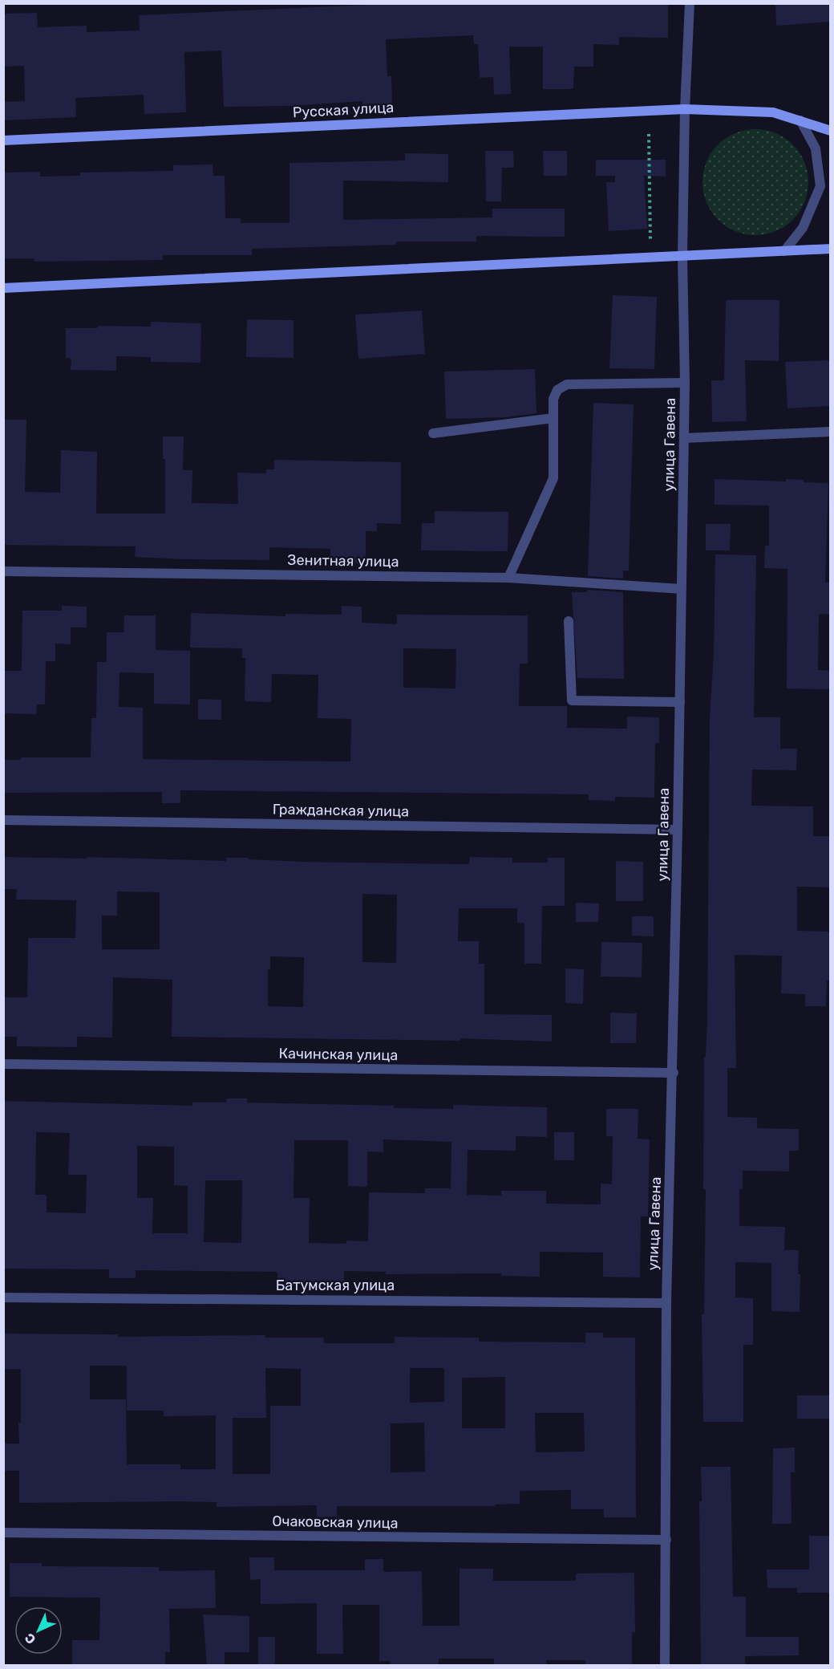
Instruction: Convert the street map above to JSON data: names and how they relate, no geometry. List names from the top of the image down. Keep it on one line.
{"streets":{"main road":["Русская улица"],"street":["улица Гавена","Зенитная улица","Гражданская улица","Качинская улица","Батумская улица","Очаковская улица"]},"crossings":[["Русская улица","улица Гавена"],["улица Гавена","Зенитная улица"],["улица Гавена","Гражданская улица"],["улица Гавена","Качинская улица"],["улица Гавена","Батумская улица"],["улица Гавена","Очаковская улица"]],"north":"bottom left"}
